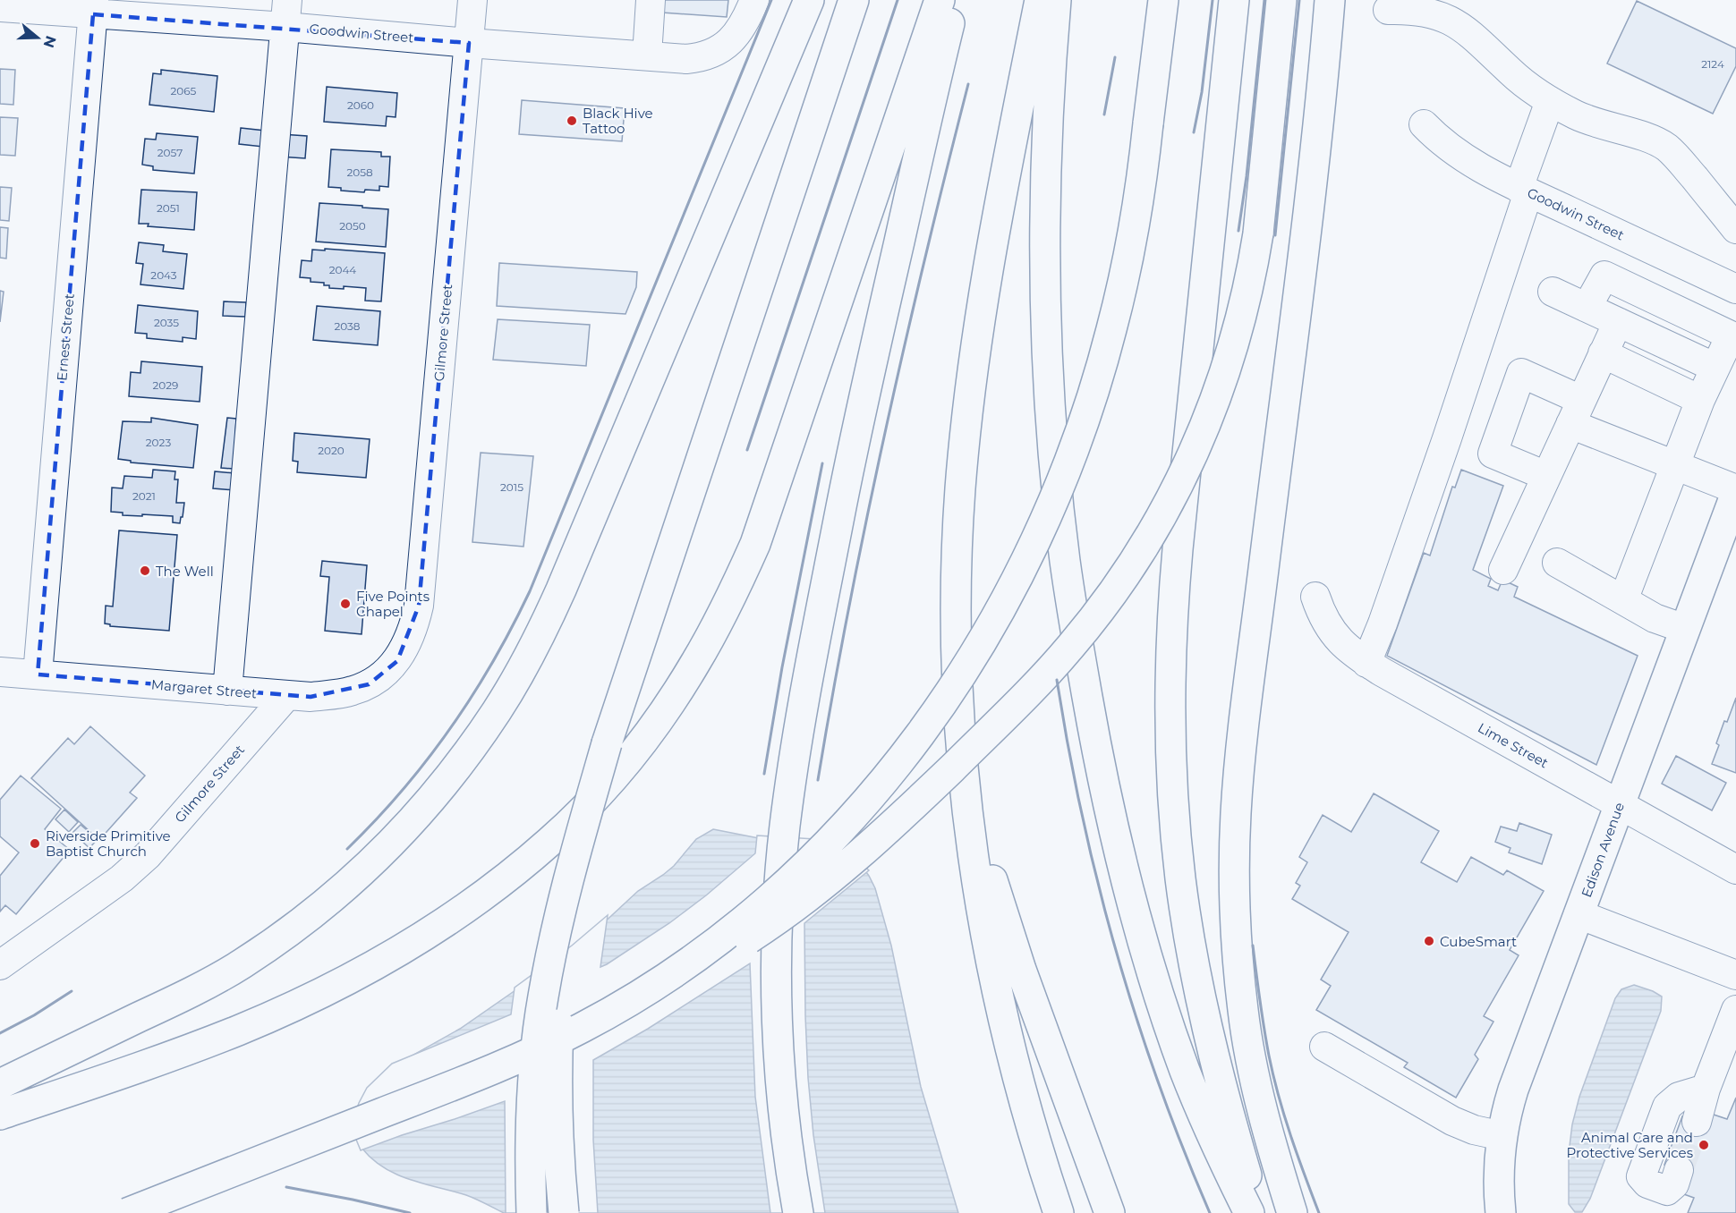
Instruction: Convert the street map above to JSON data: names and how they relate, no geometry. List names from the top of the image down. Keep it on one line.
{"streets":{"main road":["Edison Avenue"],"street":["Goodwin Street","Gilmore Street","Ernest Street","Margaret Street","Lime Street"]},"crossings":[["Goodwin Street","Gilmore Street"],["Goodwin Street","Ernest Street"],["Gilmore Street","Margaret Street"],["Ernest Street","Margaret Street"],["Lime Street","Edison Avenue"]],"places":["Black Hive Tattoo","The Well","Five Points Chapel","Riverside Primitive Baptist Church","CubeSmart","Animal Care and Protective Services"],"house_numbers":["2124","2065","2060","2057","2058","2051","2050","2044","2043","2035","2038","2029","2023","2020","2015","2021"],"north":"right"}
